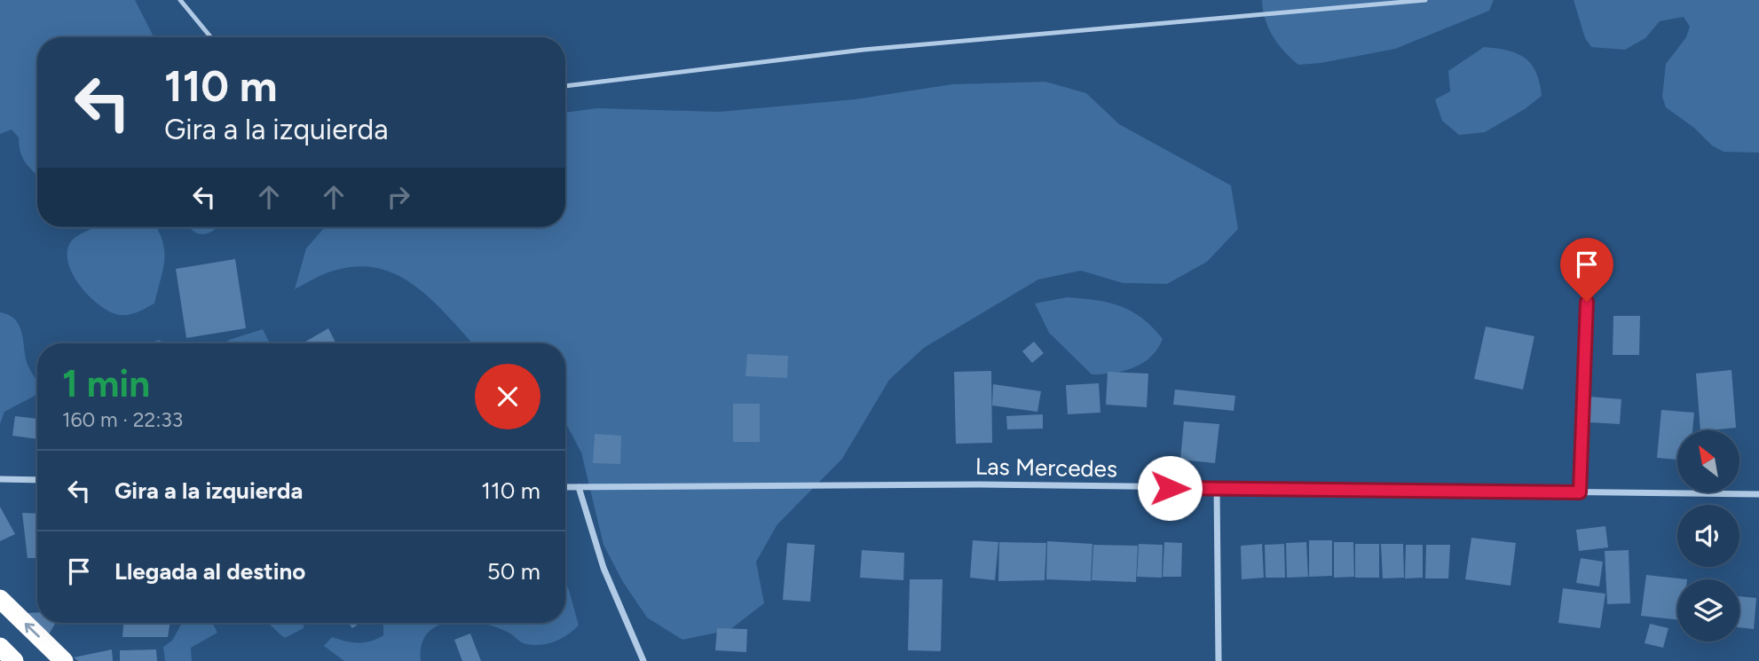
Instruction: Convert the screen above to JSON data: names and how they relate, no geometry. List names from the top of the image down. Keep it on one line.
{"streets":{"street":["Las Mercedes"]},"north":"top left","page":{"turn":["110 m","Gira a la izquierda"],"heading":["1 min","160 m · 22:33"],"list":[{"name":"Gira a la izquierda","value":"110 m"},{"name":"Llegada al destino","value":"50 m"}]}}
